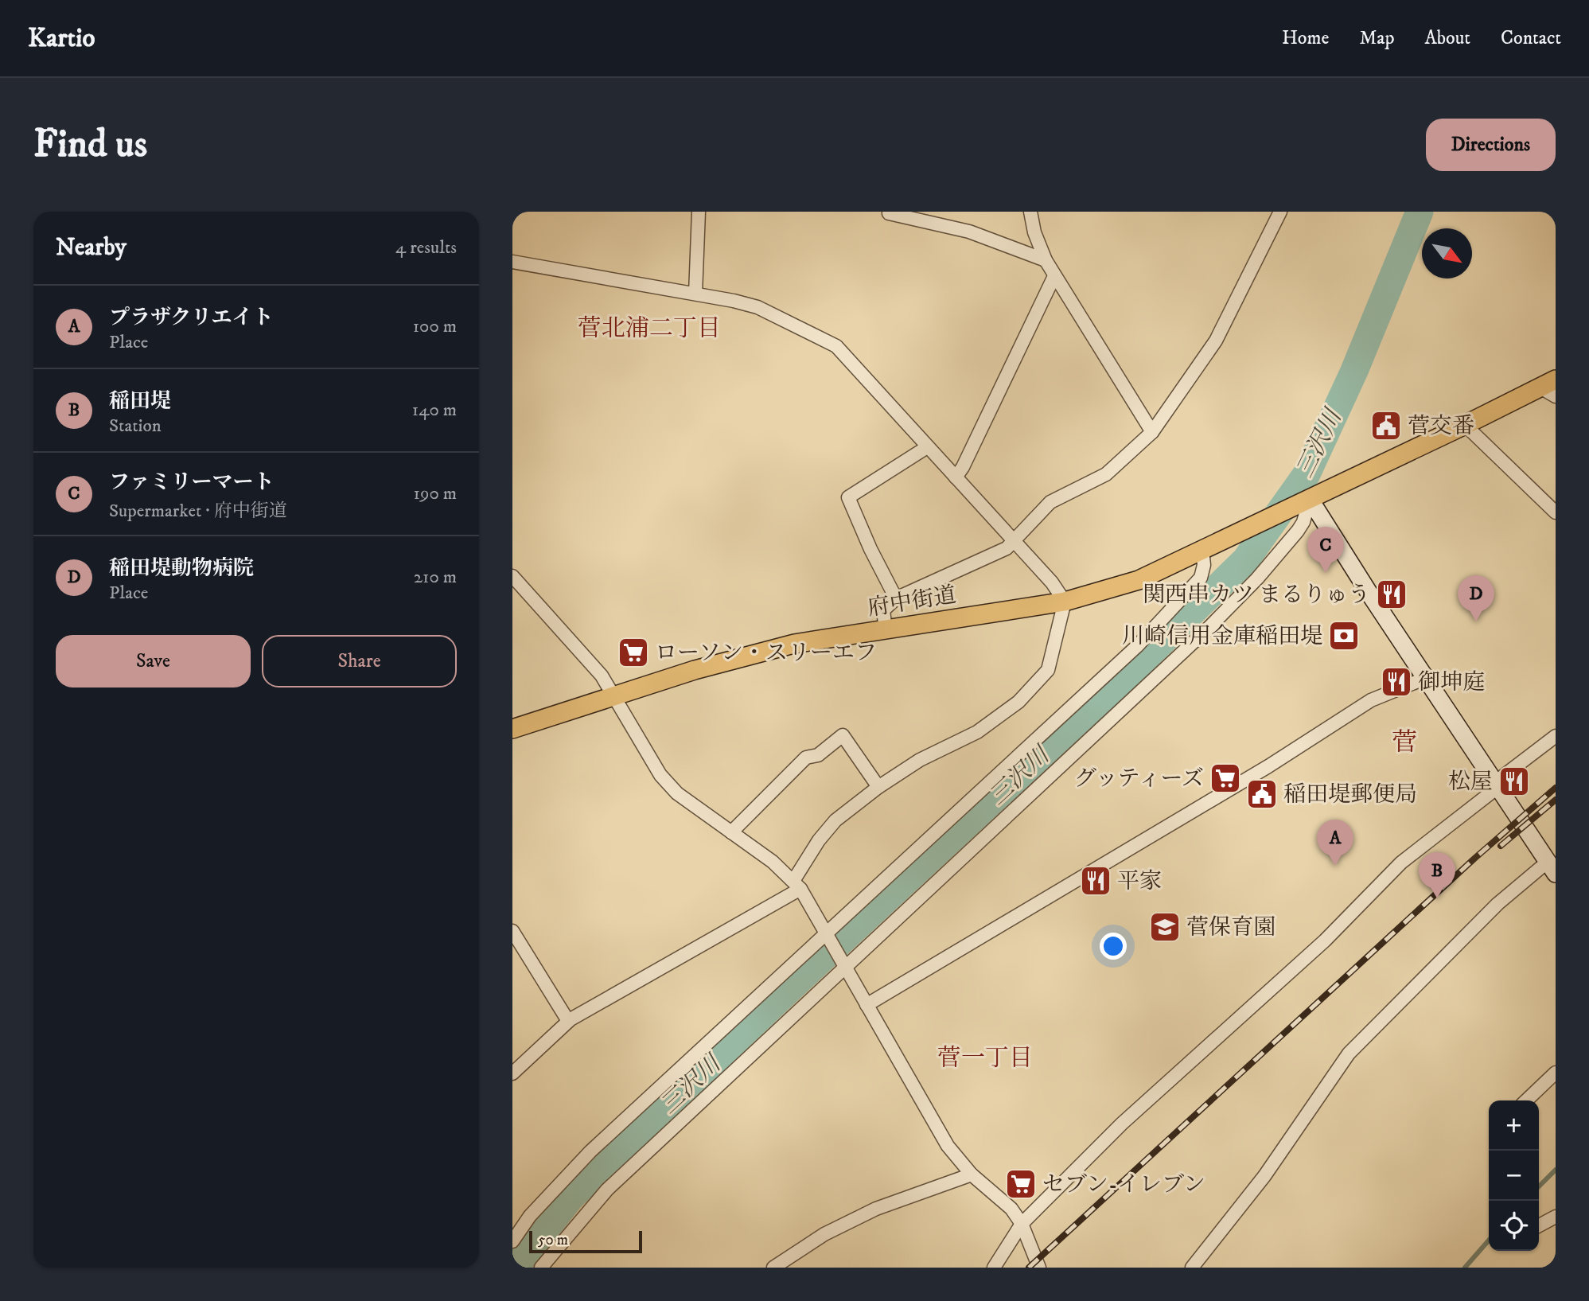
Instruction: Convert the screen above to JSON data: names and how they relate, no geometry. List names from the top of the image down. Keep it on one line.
{"streets":{"main road":["府中街道"]},"districts":["菅北浦二丁目","菅","菅一丁目"],"water":["三沢川"],"places":{"public building":["菅交番","稲田堤郵便局"],"restaurant":["関西串カツ まるりゅう","御坤庭","松屋","平家"],"bank":["川崎信用金庫稲田堤"],"supermarket":["ローソン・スリーエフ","グッティーズ","セブン-イレブン"],"school or university":["菅保育園"]},"scale_bar":"50 m","north":"bottom right","page":{"header":"Kartio","nav":["Home","Map","About","Contact"],"buttons":["Directions",["Save","Share"]],"title":"Find us","heading":["Nearby","4 results"],"list":[{"mark":"A","name":"プラザクリエイト","note":"Place","value":"100 m"},{"mark":"B","name":"稲田堤","note":"Station","value":"140 m"},{"mark":"C","name":"ファミリーマート","note":"Supermarket · 府中街道","value":"190 m"},{"mark":"D","name":"稲田堤動物病院","note":"Place","value":"210 m"}],"pins":["C","D","A","B"],"map_buttons":["+","−"],"scale":"50 m"}}
